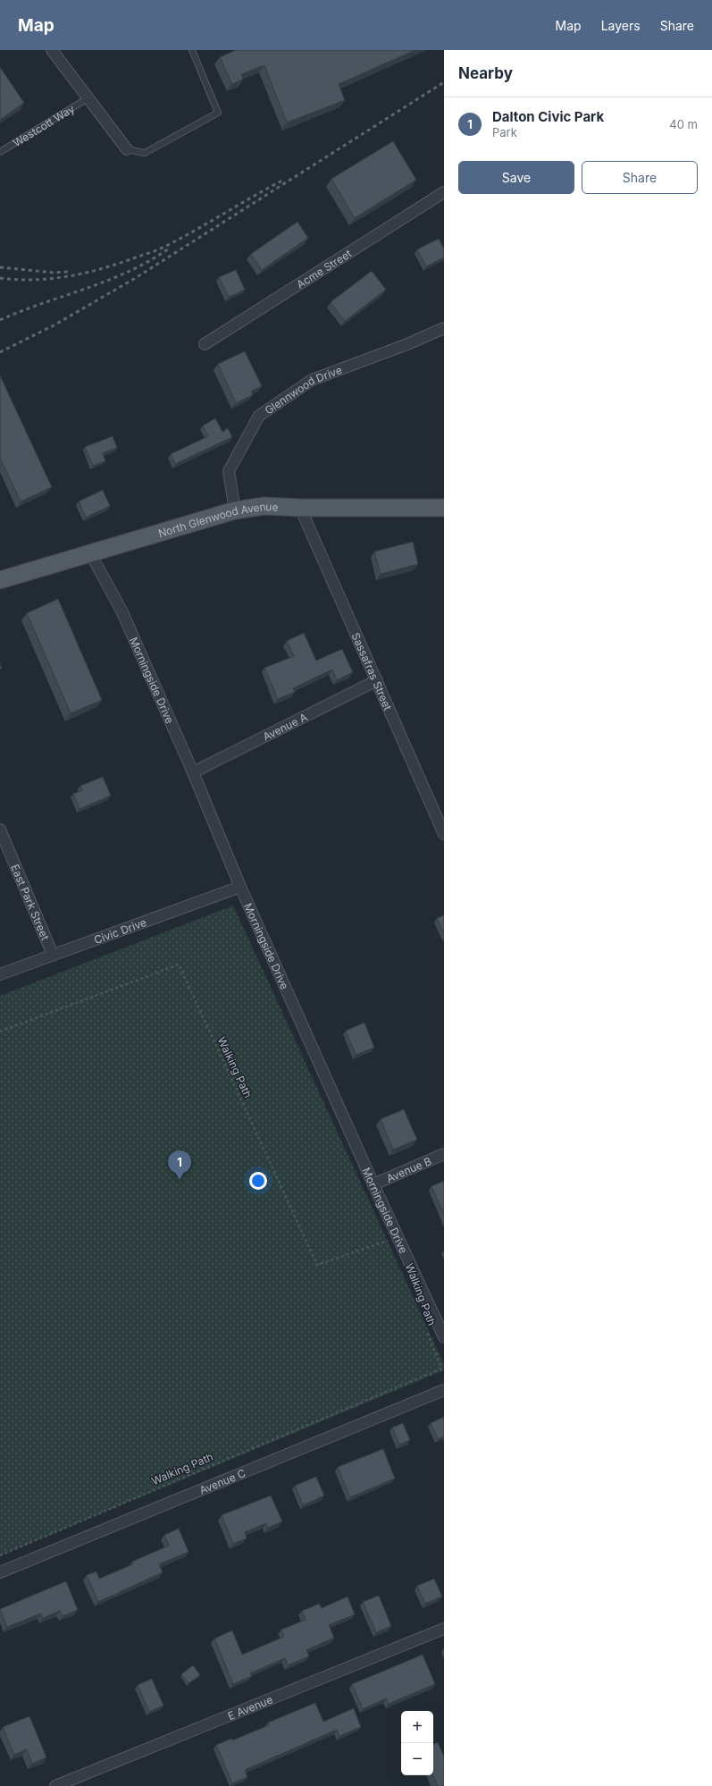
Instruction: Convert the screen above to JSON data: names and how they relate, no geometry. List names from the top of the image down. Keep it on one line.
{"streets":{"main road":["North Glenwood Avenue"],"street":["Westcott Way","Acme Street","Glennwood Drive","Sassafras Street","Morningside Drive","Avenue A","East Park Street","Civic Drive","Avenue B","Avenue C","E Avenue"],"path":["Walking Path"]},"crossings":[["Glennwood Drive","North Glenwood Avenue"],["North Glenwood Avenue","Sassafras Street"],["North Glenwood Avenue","Morningside Drive"],["Sassafras Street","Avenue A"],["Morningside Drive","Avenue A"],["Morningside Drive","Civic Drive"],["Morningside Drive","Avenue B"],["East Park Street","Civic Drive"]],"page":{"header":"Map","nav":["Map","Layers","Share"],"heading":"Nearby","list":[{"mark":"1","name":"Dalton Civic Park","note":"Park","value":"40 m"}],"buttons":["Save","Share"],"pins":"1","map_buttons":["+","−"]}}
